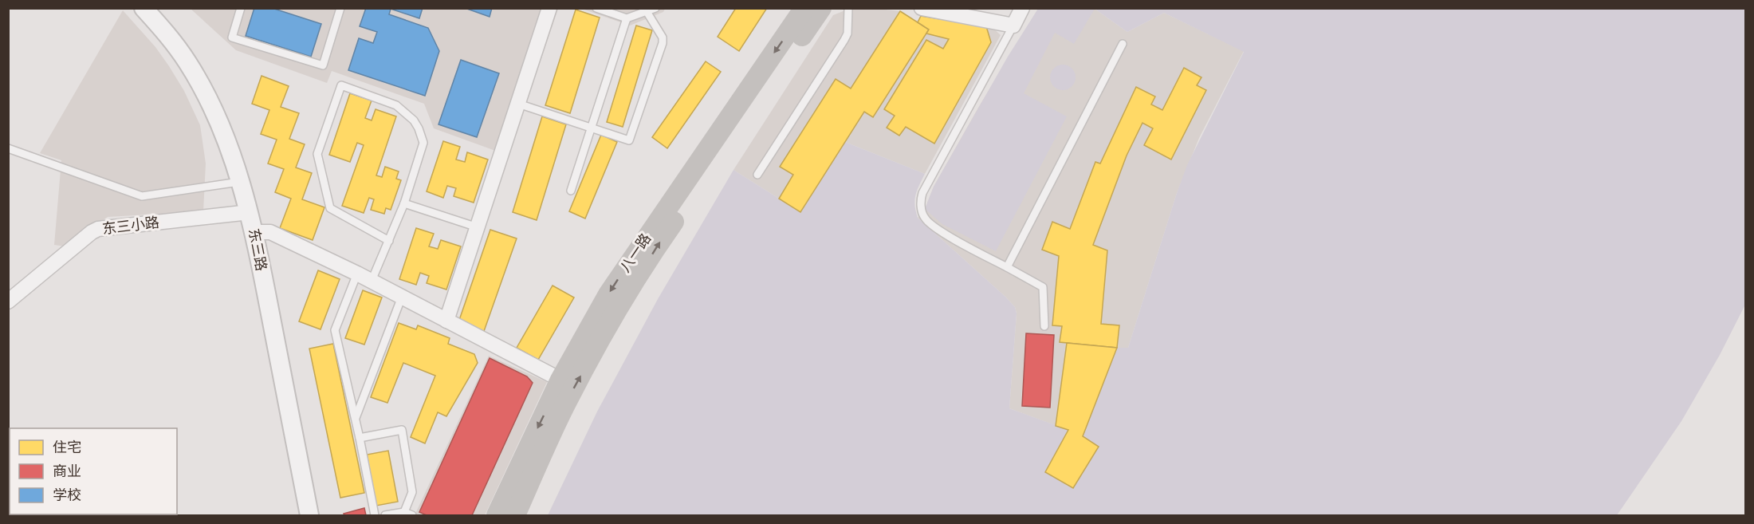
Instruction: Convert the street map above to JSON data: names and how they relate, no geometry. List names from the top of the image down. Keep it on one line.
{"streets":{"main road":["八一路"],"street":["东三小路","东三路"]},"crossings":[["东三小路","东三路"]],"legend":["住宅","商业","学校"]}
